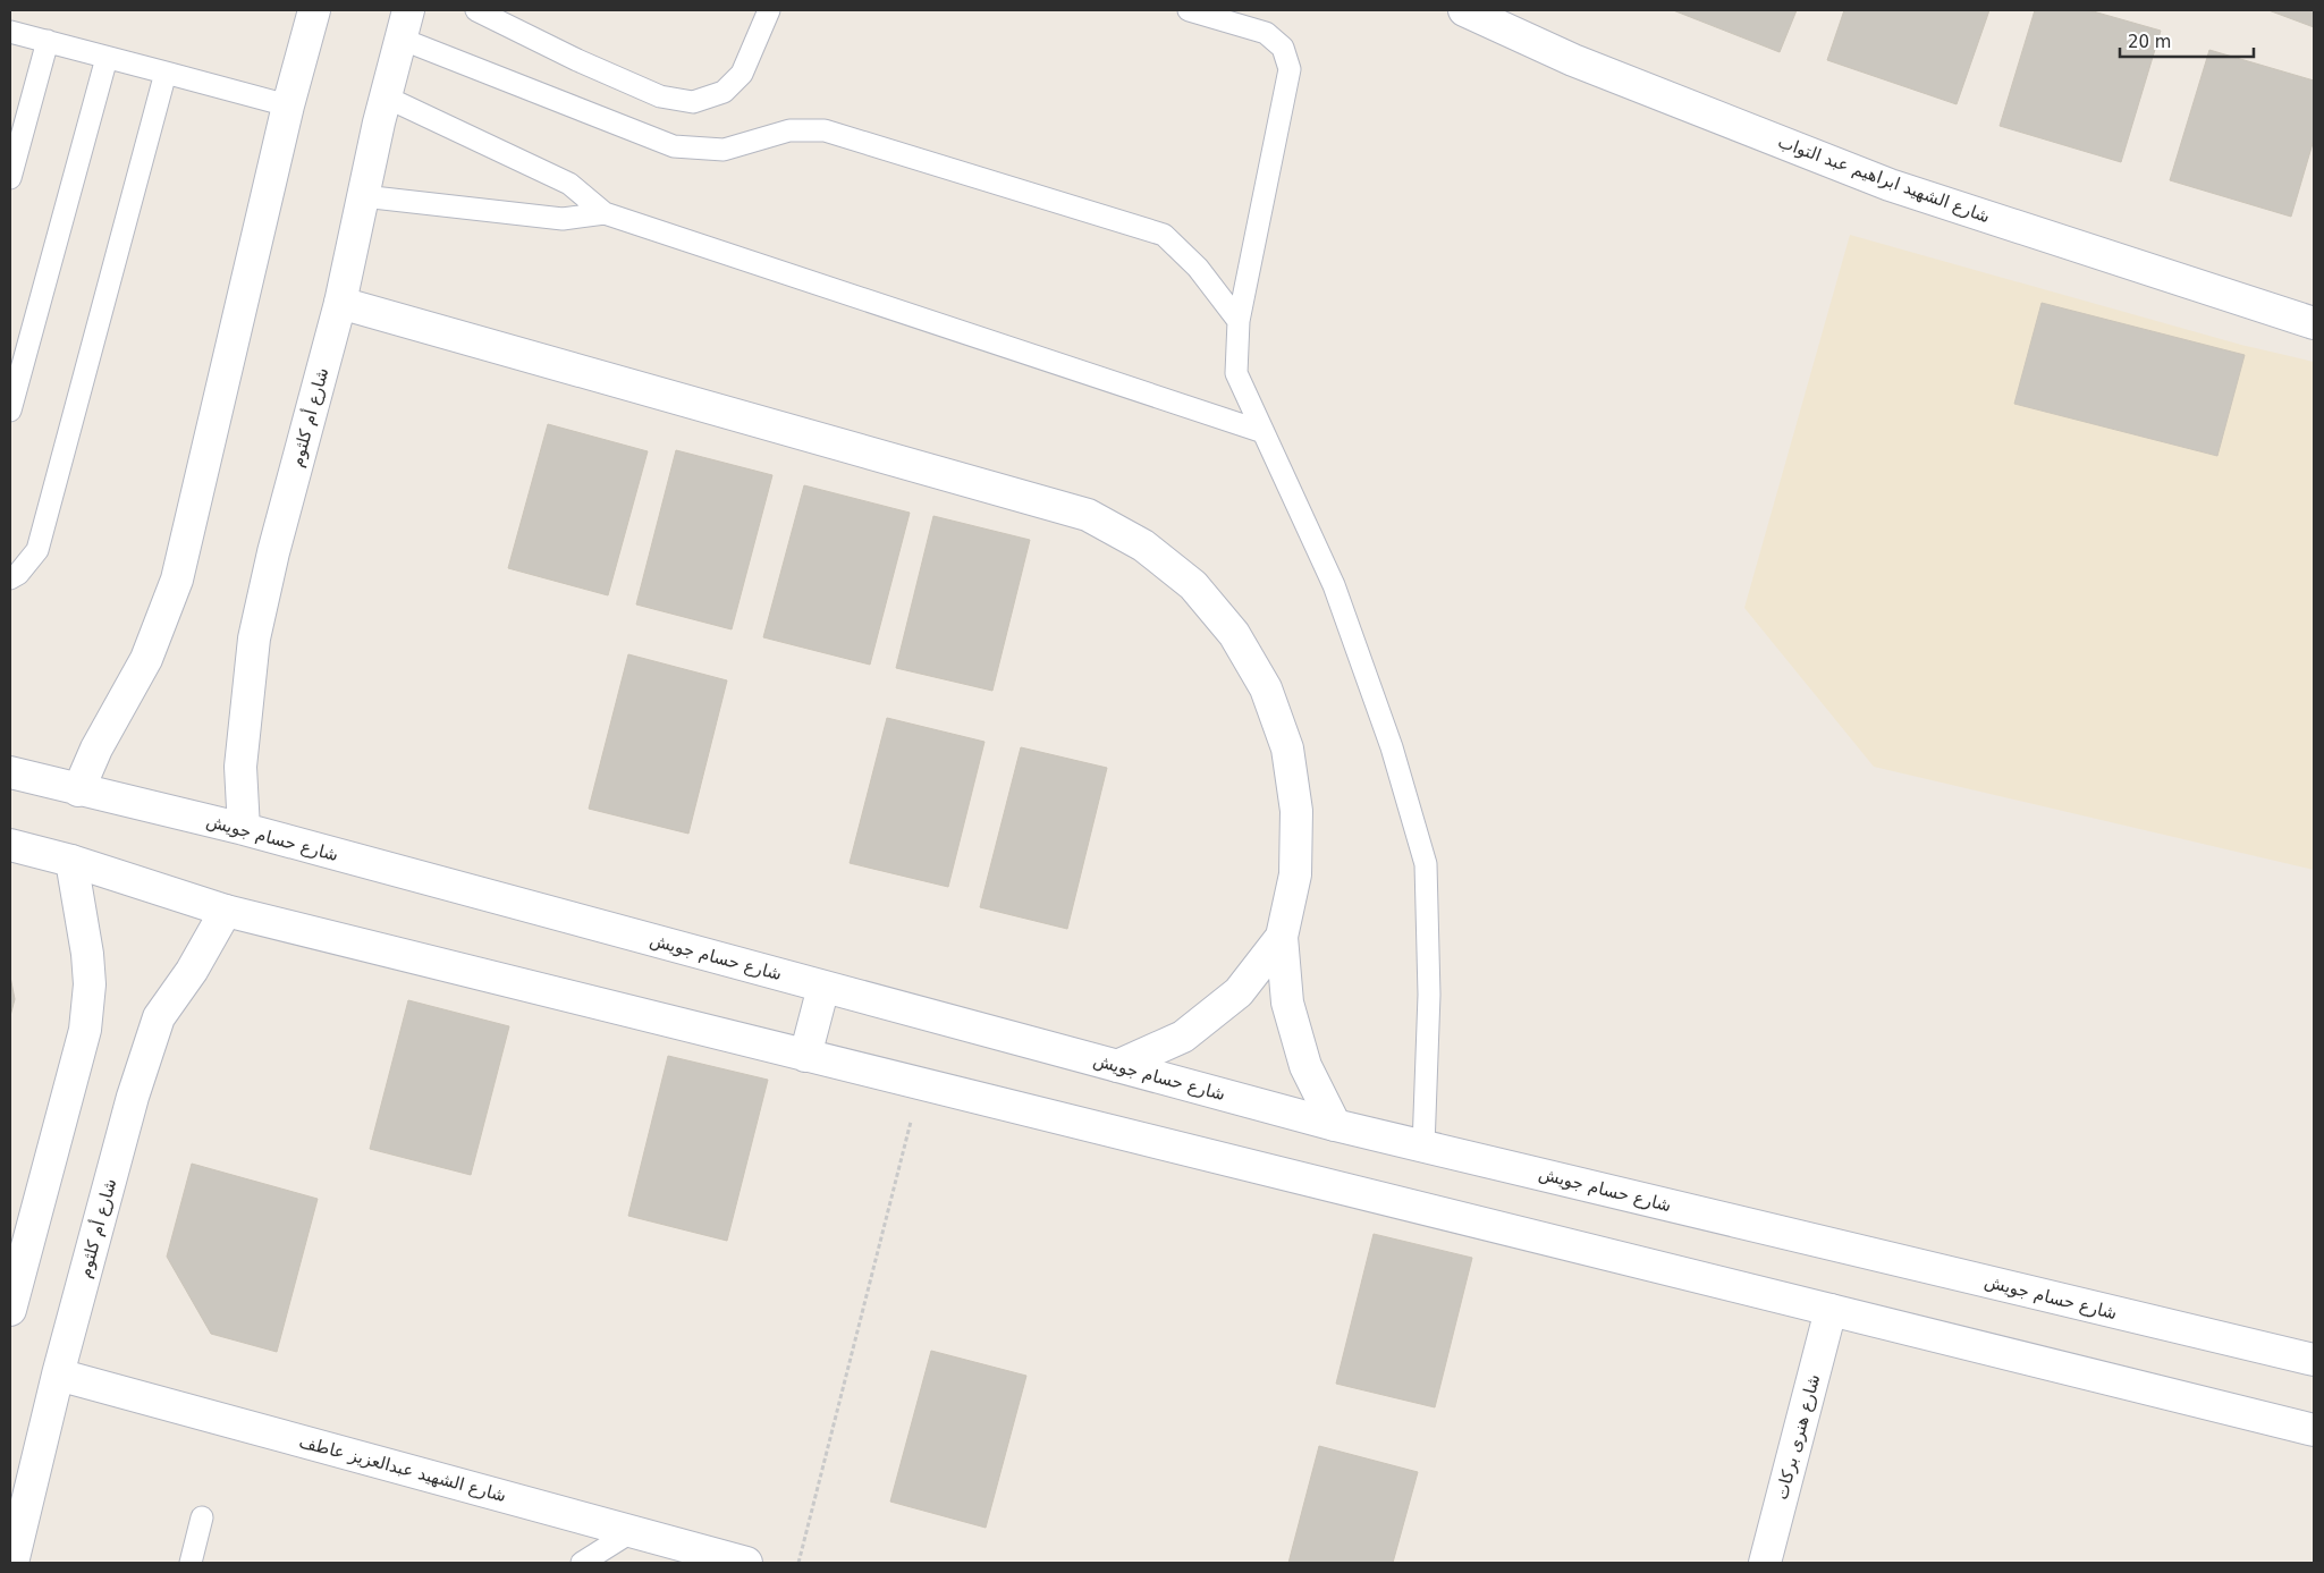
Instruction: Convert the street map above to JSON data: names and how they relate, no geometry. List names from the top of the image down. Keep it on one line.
{"streets":{"street":["شارع الشهيد ابراهيم عبد التواب","شارع أم كلثوم","شارع حسام جويش","شارع هنرى بركات","شارع الشهيد عبدالعزيز عاطف"]},"crossings":[["شارع أم كلثوم","شارع حسام جويش"],["شارع أم كلثوم","شارع الشهيد عبدالعزيز عاطف"]],"scale_bar":"20 m"}
